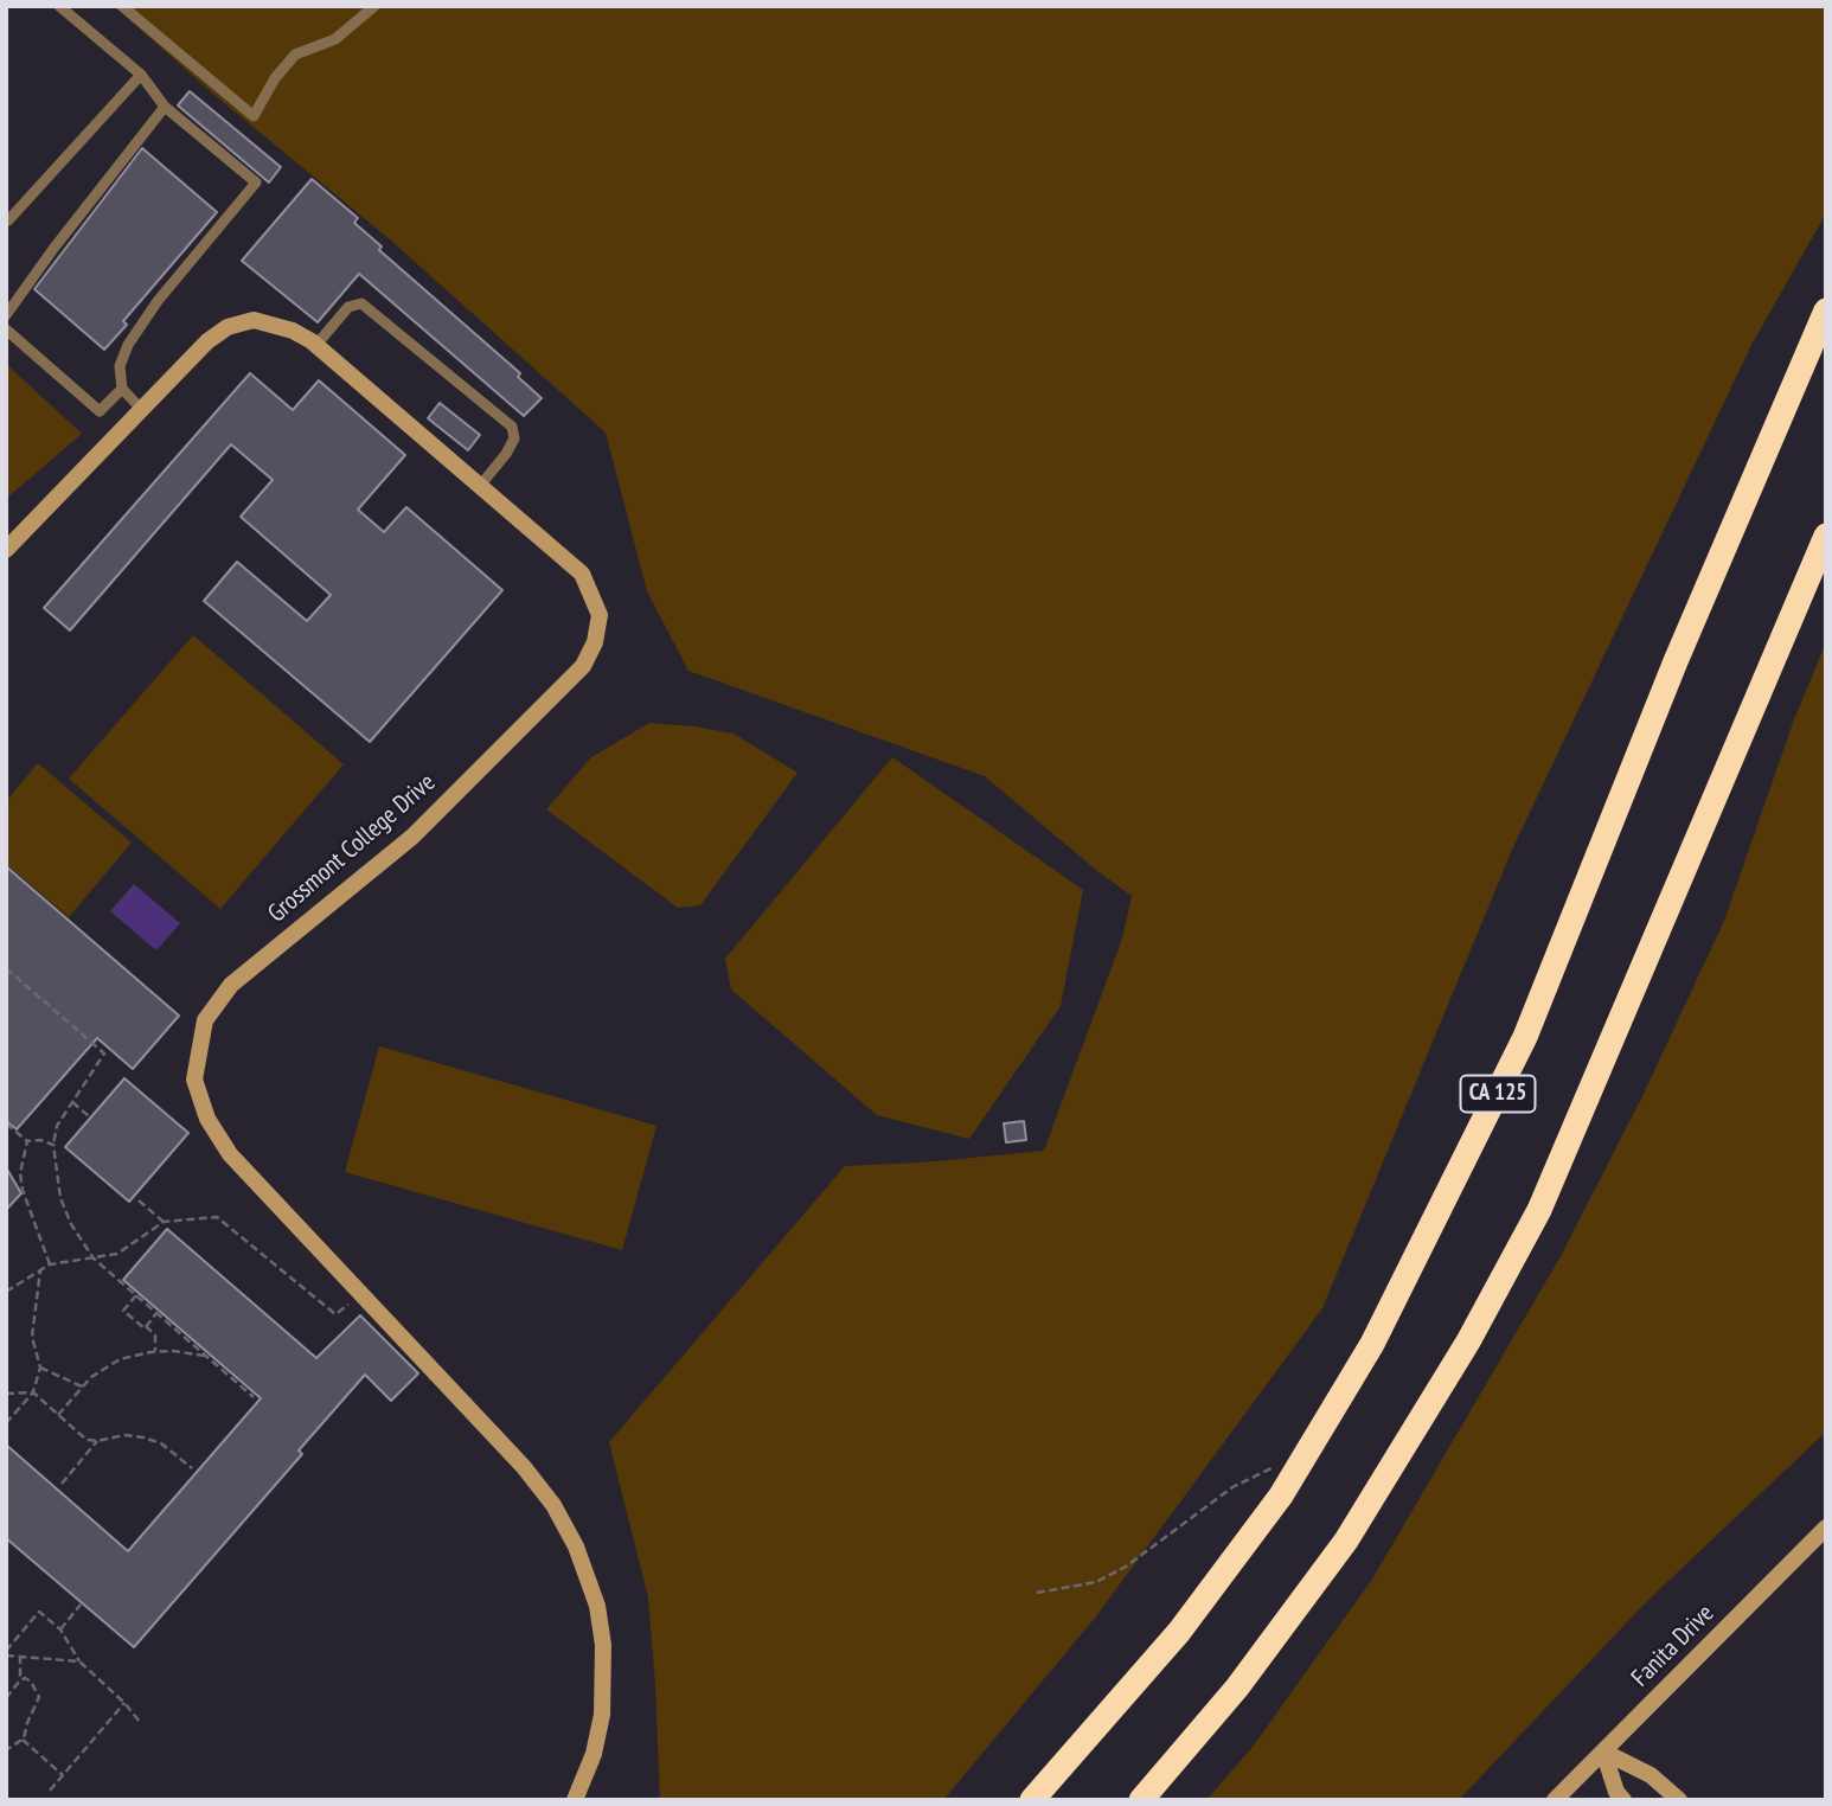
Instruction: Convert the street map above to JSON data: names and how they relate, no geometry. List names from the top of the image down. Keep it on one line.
{"streets":{"highway":["CA 125"],"street":["Grossmont College Drive","Fanita Drive"]}}
